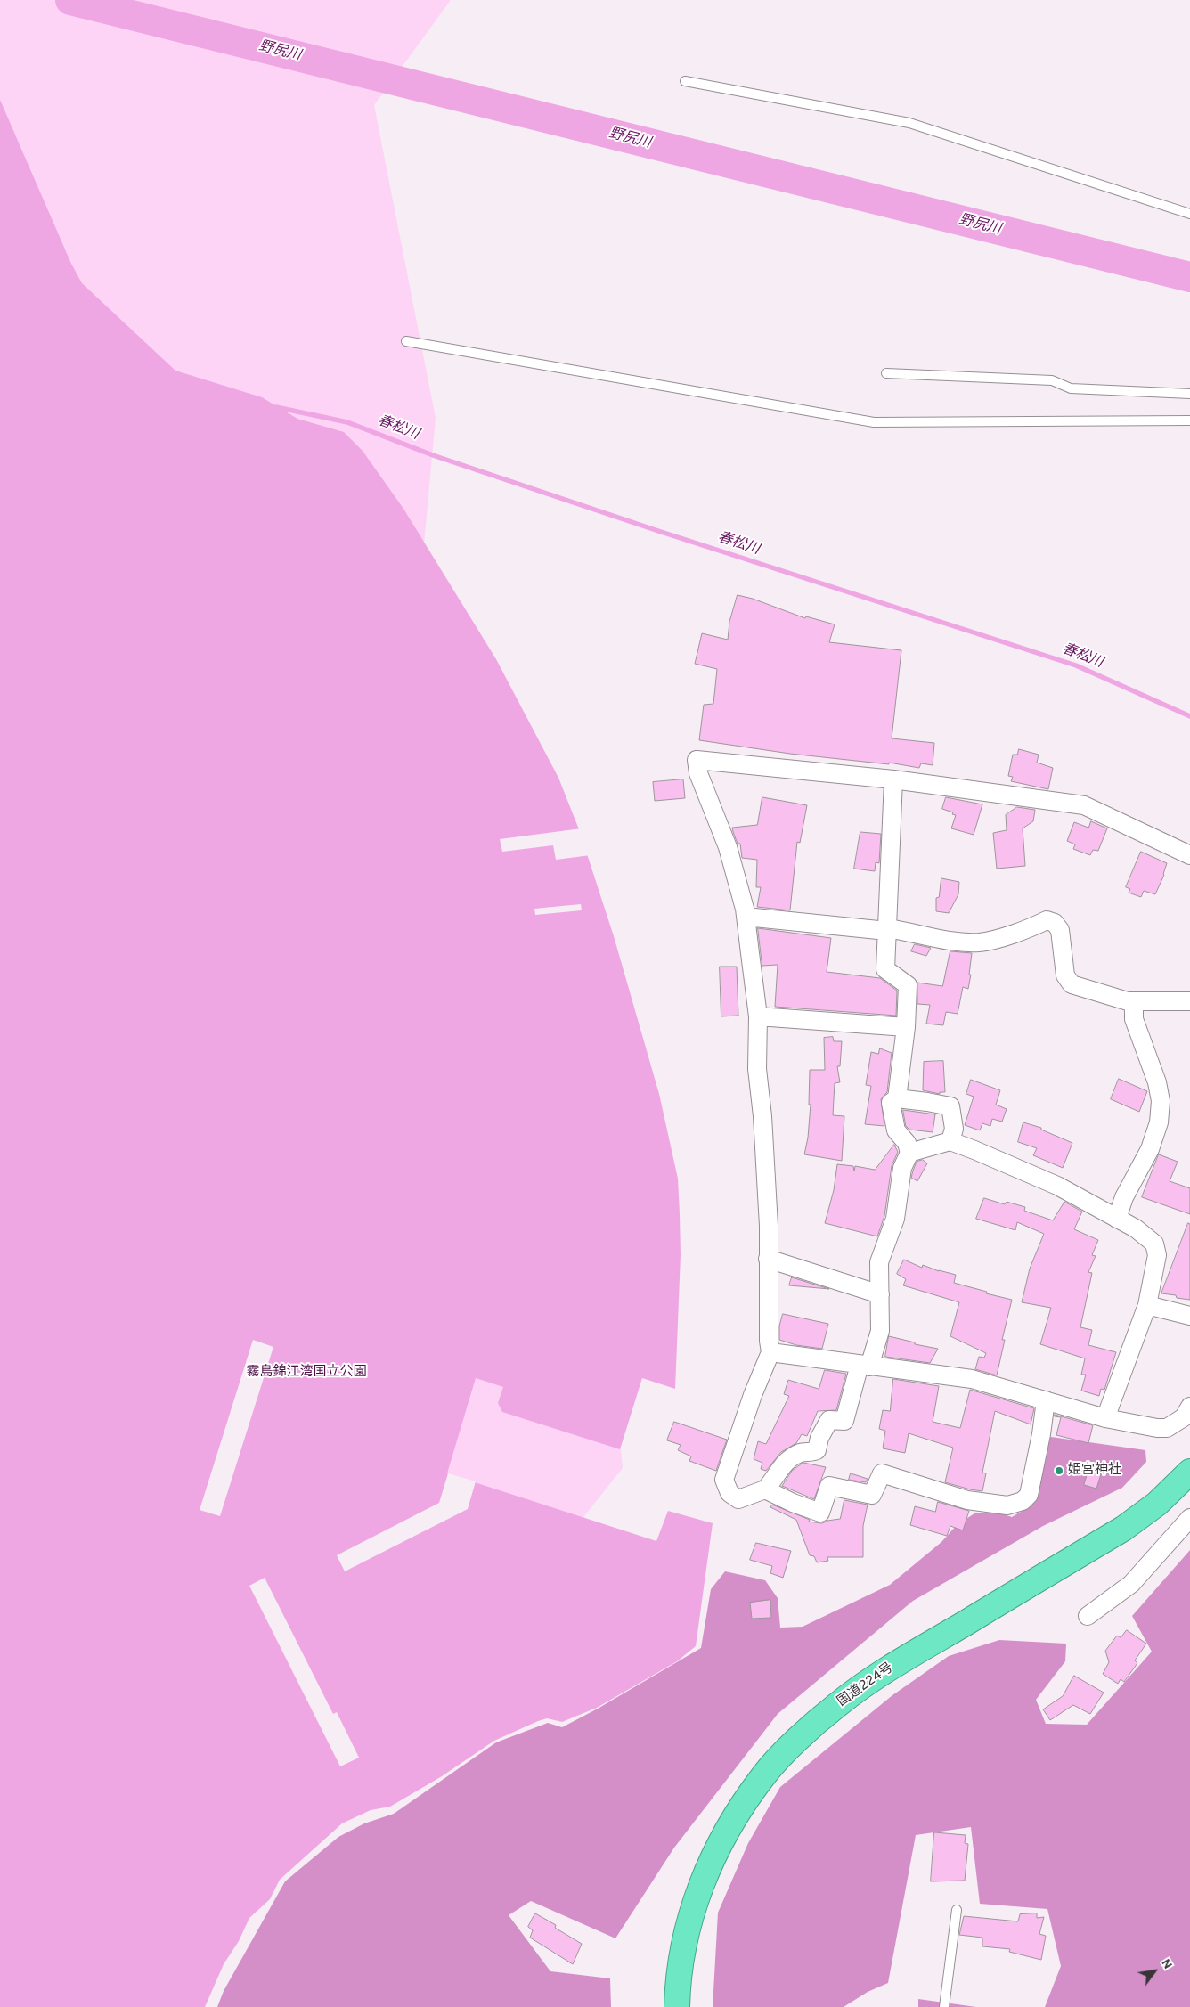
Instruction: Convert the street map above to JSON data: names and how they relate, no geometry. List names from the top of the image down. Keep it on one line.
{"streets":{"highway":["国道224号"]},"water":["野尻川","春松川"],"parks":["霧島錦江湾国立公園"],"places":["姫宮神社"],"north":"top right"}
